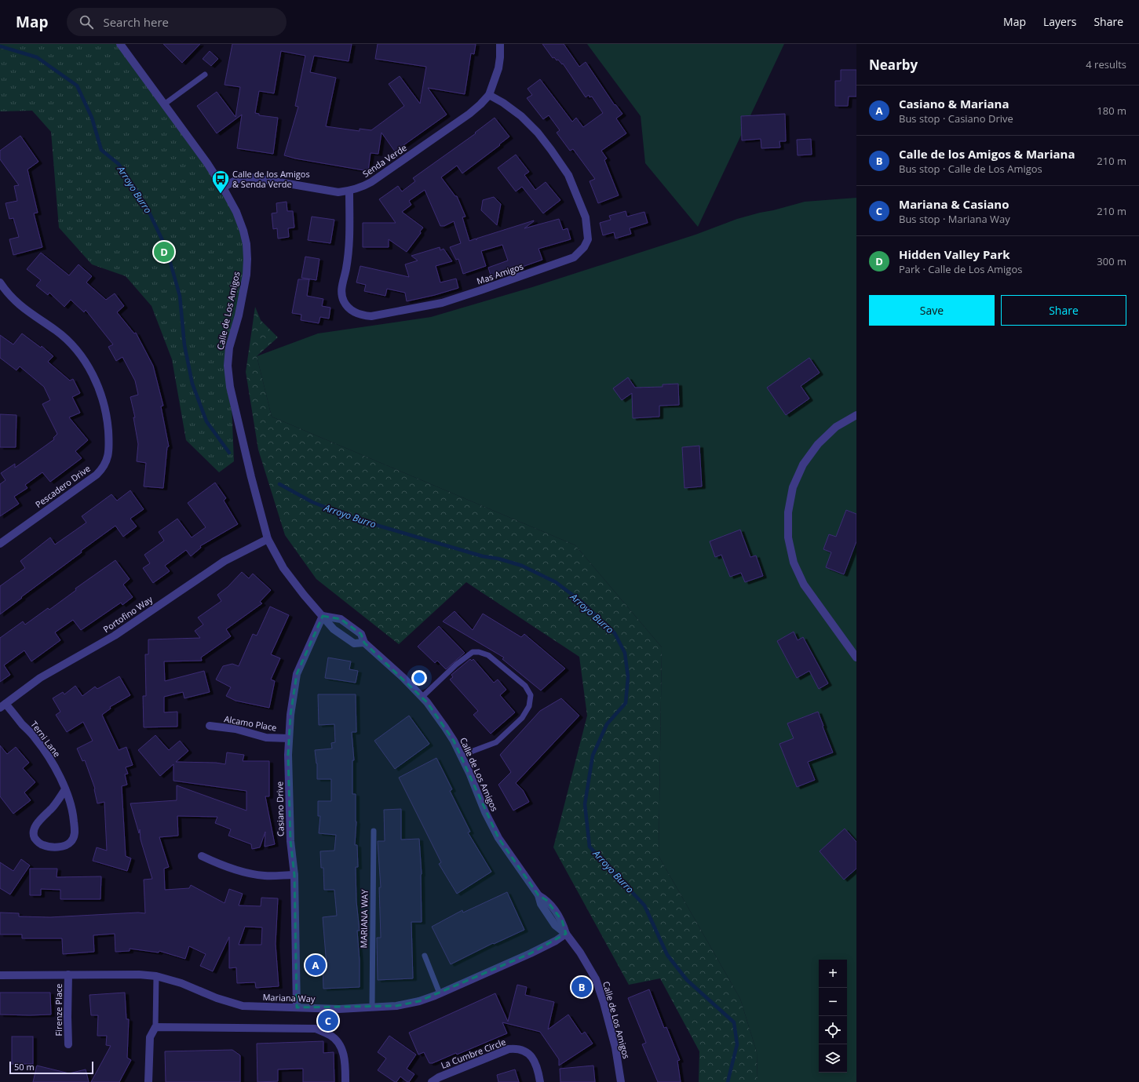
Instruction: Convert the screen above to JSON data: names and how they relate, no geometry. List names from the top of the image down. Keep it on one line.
{"streets":{"street":["Senda Verde","Mas Amigos","Calle de Los Amigos","Pescadero Drive","Portofino Way","Alcamo Place","Terni Lane","Casiano Drive","Mariana Way","Firenze Place","La Cumbre Circle"],"lane":["MARIANA WAY"]},"crossings":[["Senda Verde","Mas Amigos"],["Senda Verde","Calle de Los Amigos"],["Calle de Los Amigos","Portofino Way"],["Calle de Los Amigos","Casiano Drive"],["Calle de Los Amigos","Mariana Way"],["Portofino Way","Terni Lane"],["Alcamo Place","Casiano Drive"],["Casiano Drive","Mariana Way"],["MARIANA WAY","Mariana Way"],["Mariana Way","Firenze Place"]],"water":["Arroyo Burro"],"places":{"bus stop":["Calle de los Amigos & Senda Verde"]},"scale_bar":"50 m","page":{"header":"Map","search":"Search here","nav":["Map","Layers","Share"],"heading":["Nearby","4 results"],"list":[{"mark":"A","name":"Casiano & Mariana","note":"Bus stop · Casiano Drive","value":"180 m"},{"mark":"B","name":"Calle de los Amigos & Mariana","note":"Bus stop · Calle de Los Amigos","value":"210 m"},{"mark":"C","name":"Mariana & Casiano","note":"Bus stop · Mariana Way","value":"210 m"},{"mark":"D","name":"Hidden Valley Park","note":"Park · Calle de Los Amigos","value":"300 m"}],"pins":["D","A","B","C"],"buttons":["Save","Share"],"map_buttons":["+","−"],"scale":"50 m"}}
